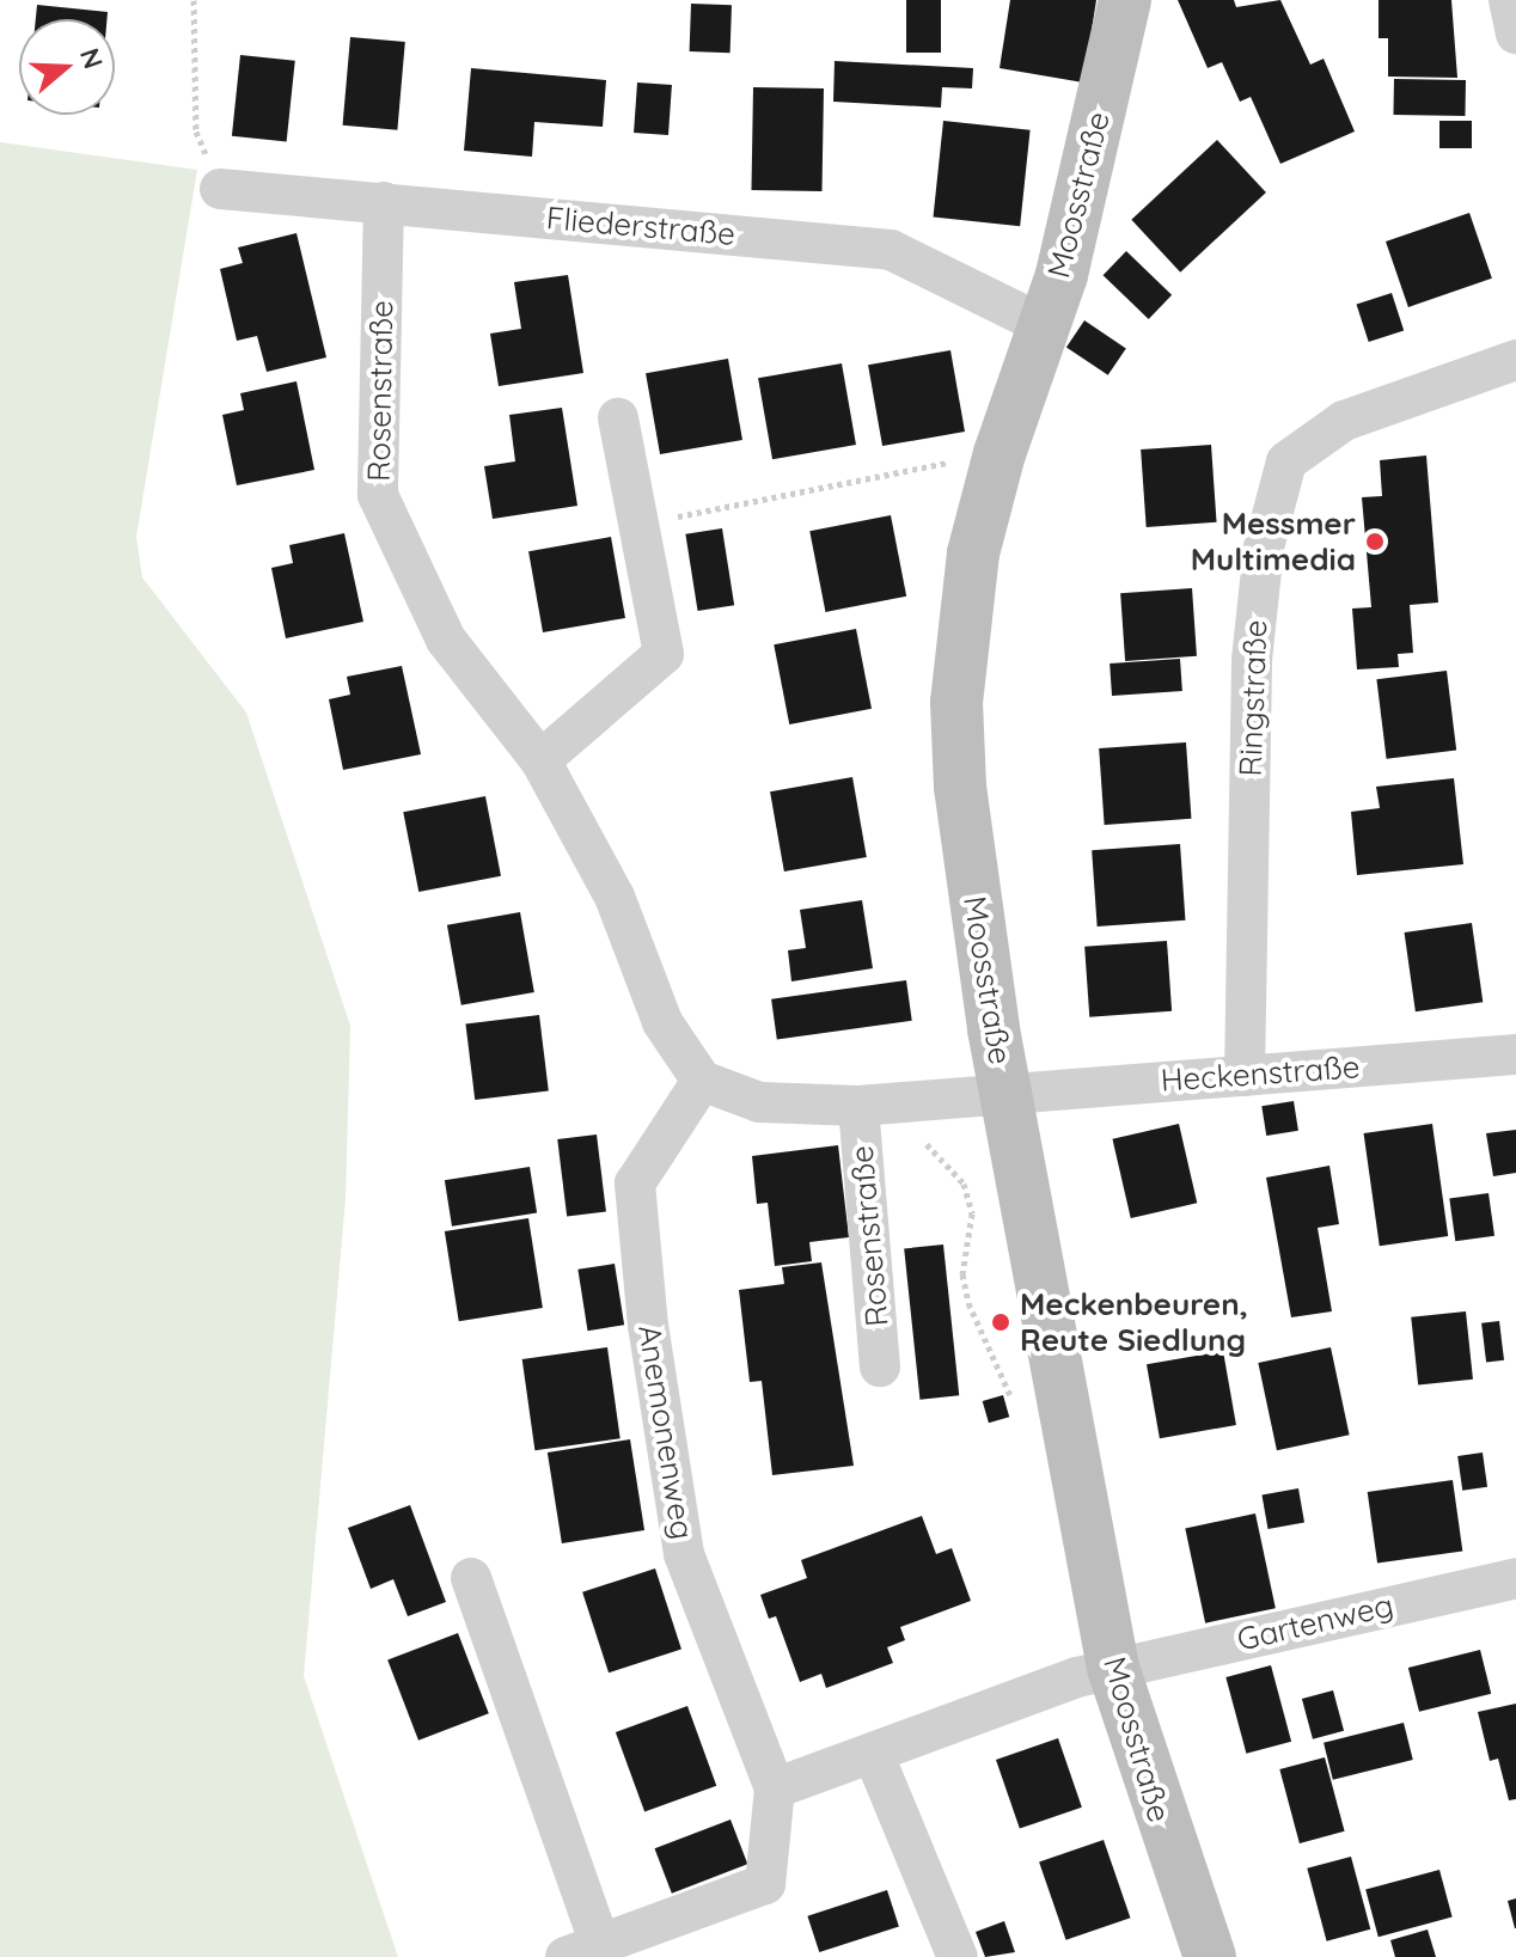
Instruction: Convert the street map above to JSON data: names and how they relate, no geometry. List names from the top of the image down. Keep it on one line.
{"streets":{"street":["Moosstraße","Fliederstraße","Rosenstraße","Ringstraße","Heckenstraße","Anemonenweg","Gartenweg"]},"crossings":[["Moosstraße","Fliederstraße"],["Moosstraße","Rosenstraße"],["Moosstraße","Heckenstraße"],["Moosstraße","Gartenweg"],["Fliederstraße","Rosenstraße"],["Rosenstraße","Heckenstraße"],["Rosenstraße","Anemonenweg"],["Ringstraße","Heckenstraße"]],"places":["Messmer Multimedia","Meckenbeuren, Reute Siedlung"],"north":"right"}
